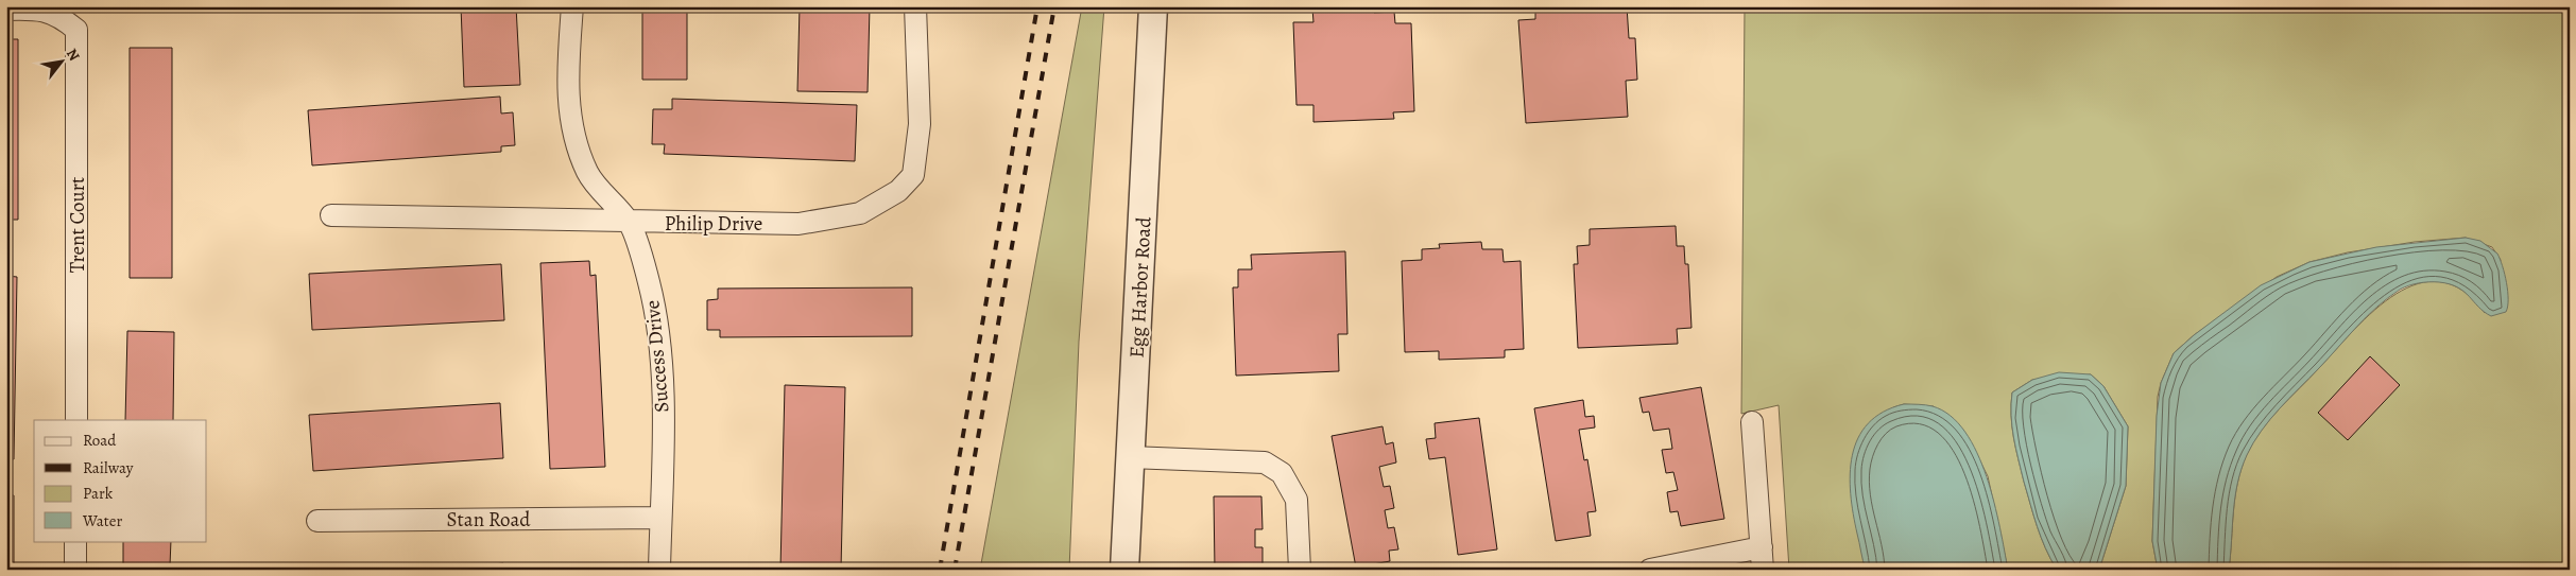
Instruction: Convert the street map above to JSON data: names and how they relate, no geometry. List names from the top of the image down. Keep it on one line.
{"streets":{"street":["Philip Drive","Trent Court","Egg Harbor Road","Success Drive","Stan Road"]},"crossings":[["Philip Drive","Success Drive"],["Success Drive","Stan Road"]],"legend":["Road","Railway","Park","Water"],"north":"top right"}
